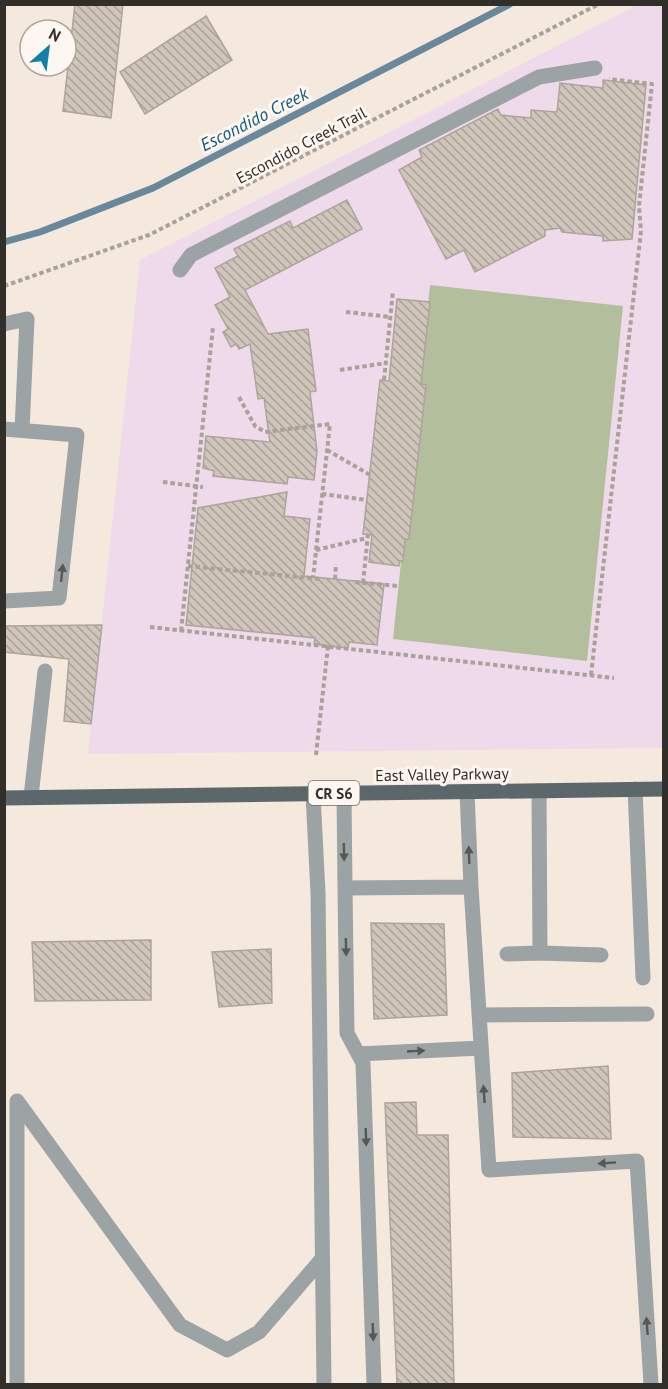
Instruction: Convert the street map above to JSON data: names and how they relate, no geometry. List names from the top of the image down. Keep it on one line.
{"streets":{"main road":["East Valley Parkway","CR S6"],"path":["Escondido Creek Trail"]},"water":["Escondido Creek"],"north":"top right"}
